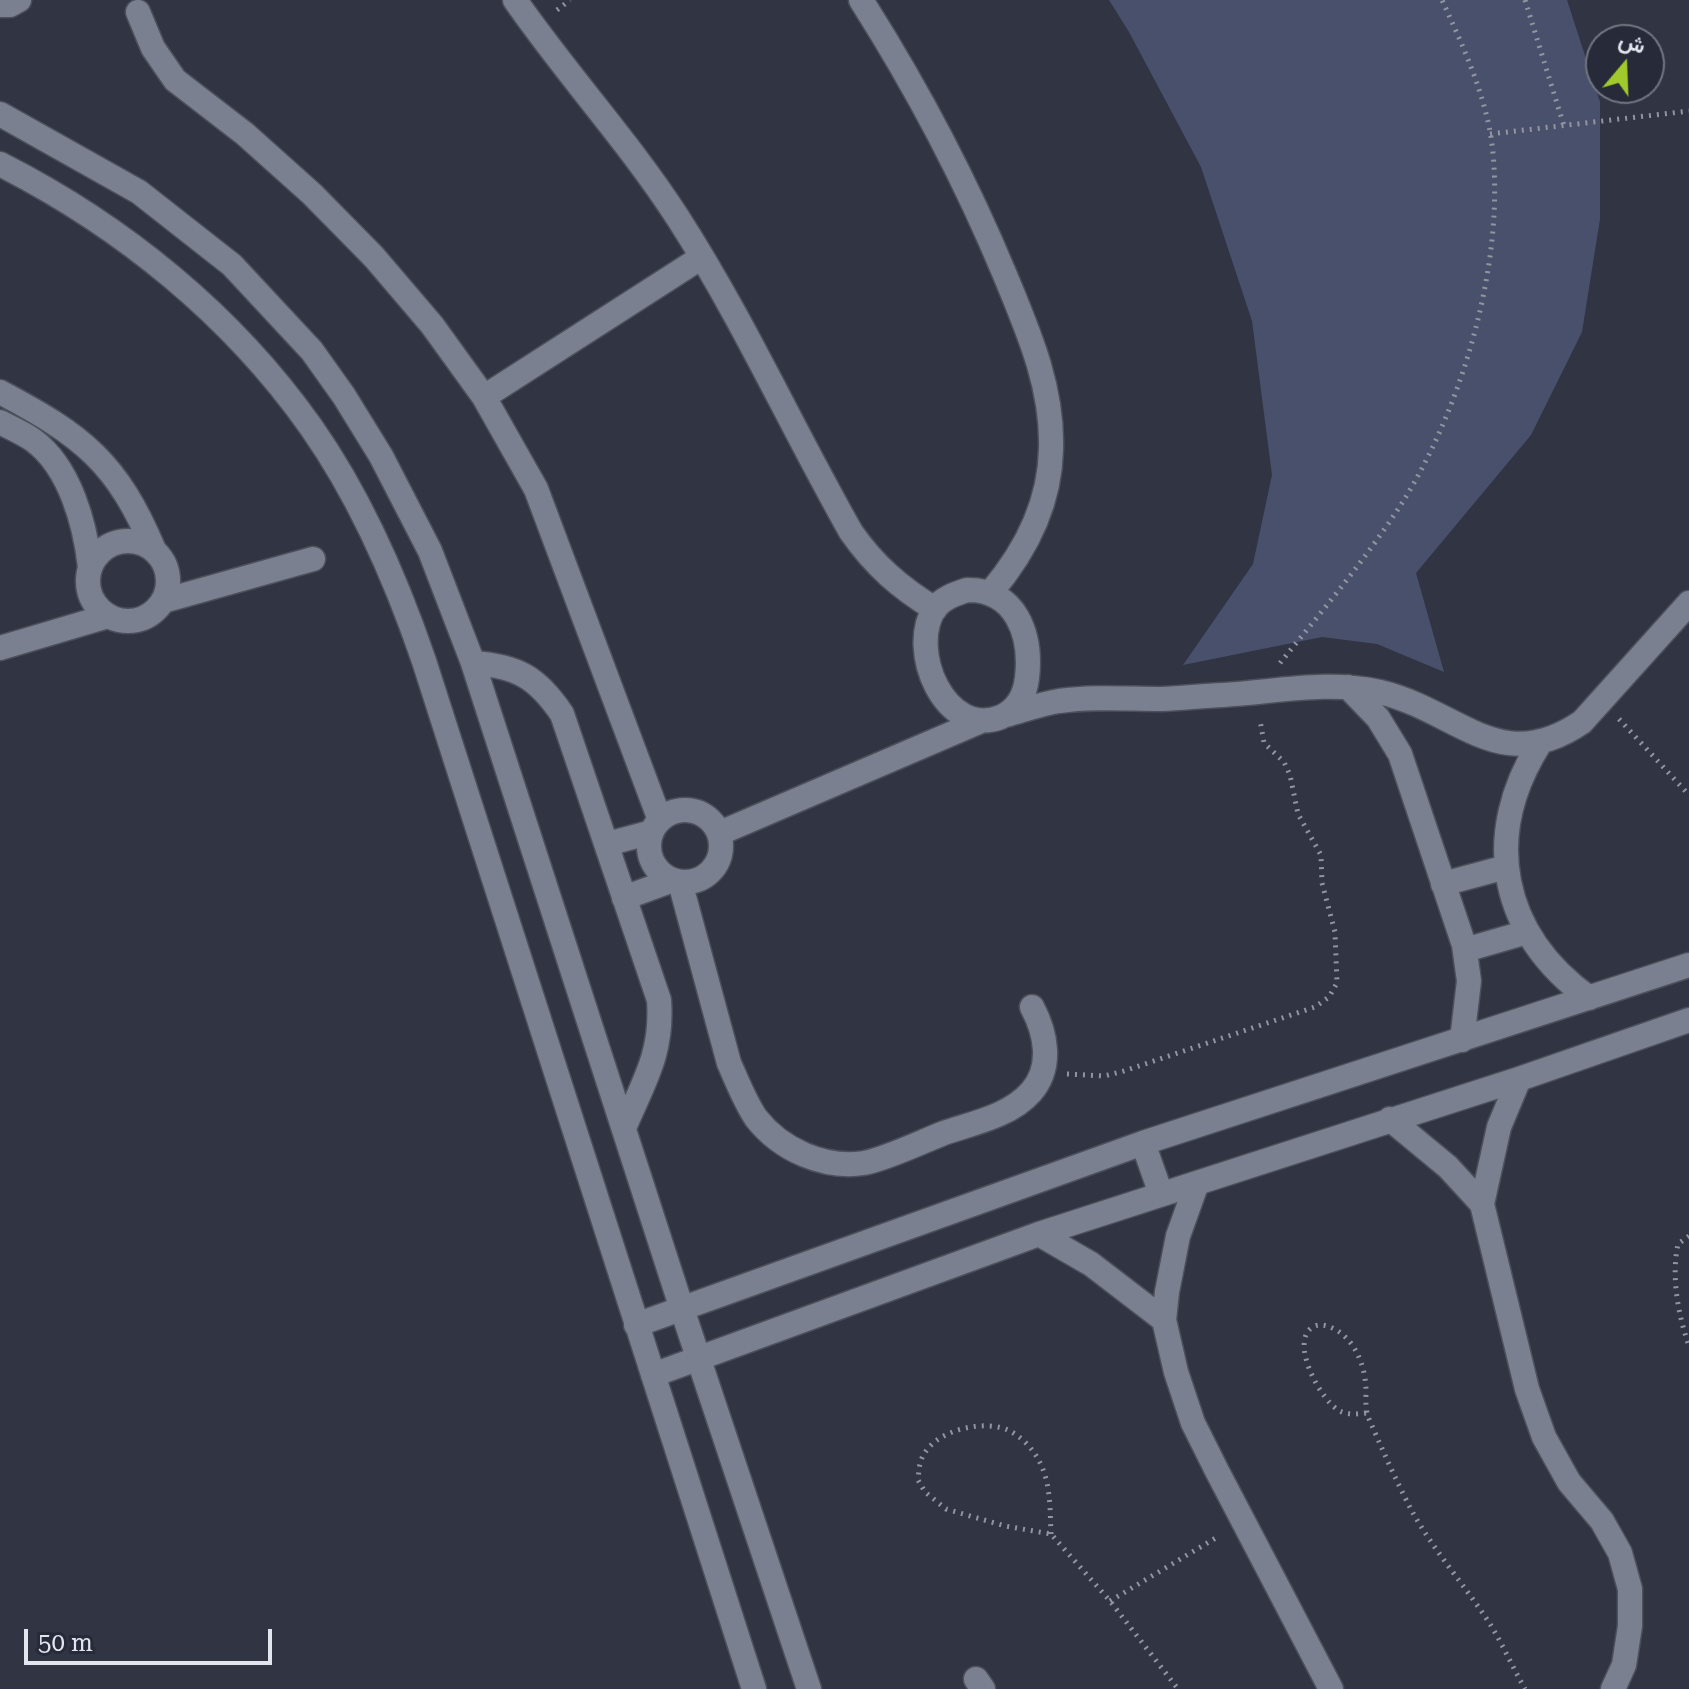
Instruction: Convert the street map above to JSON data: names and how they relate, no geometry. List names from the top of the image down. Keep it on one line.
{"scale_bar":"50 m","north":"top"}
